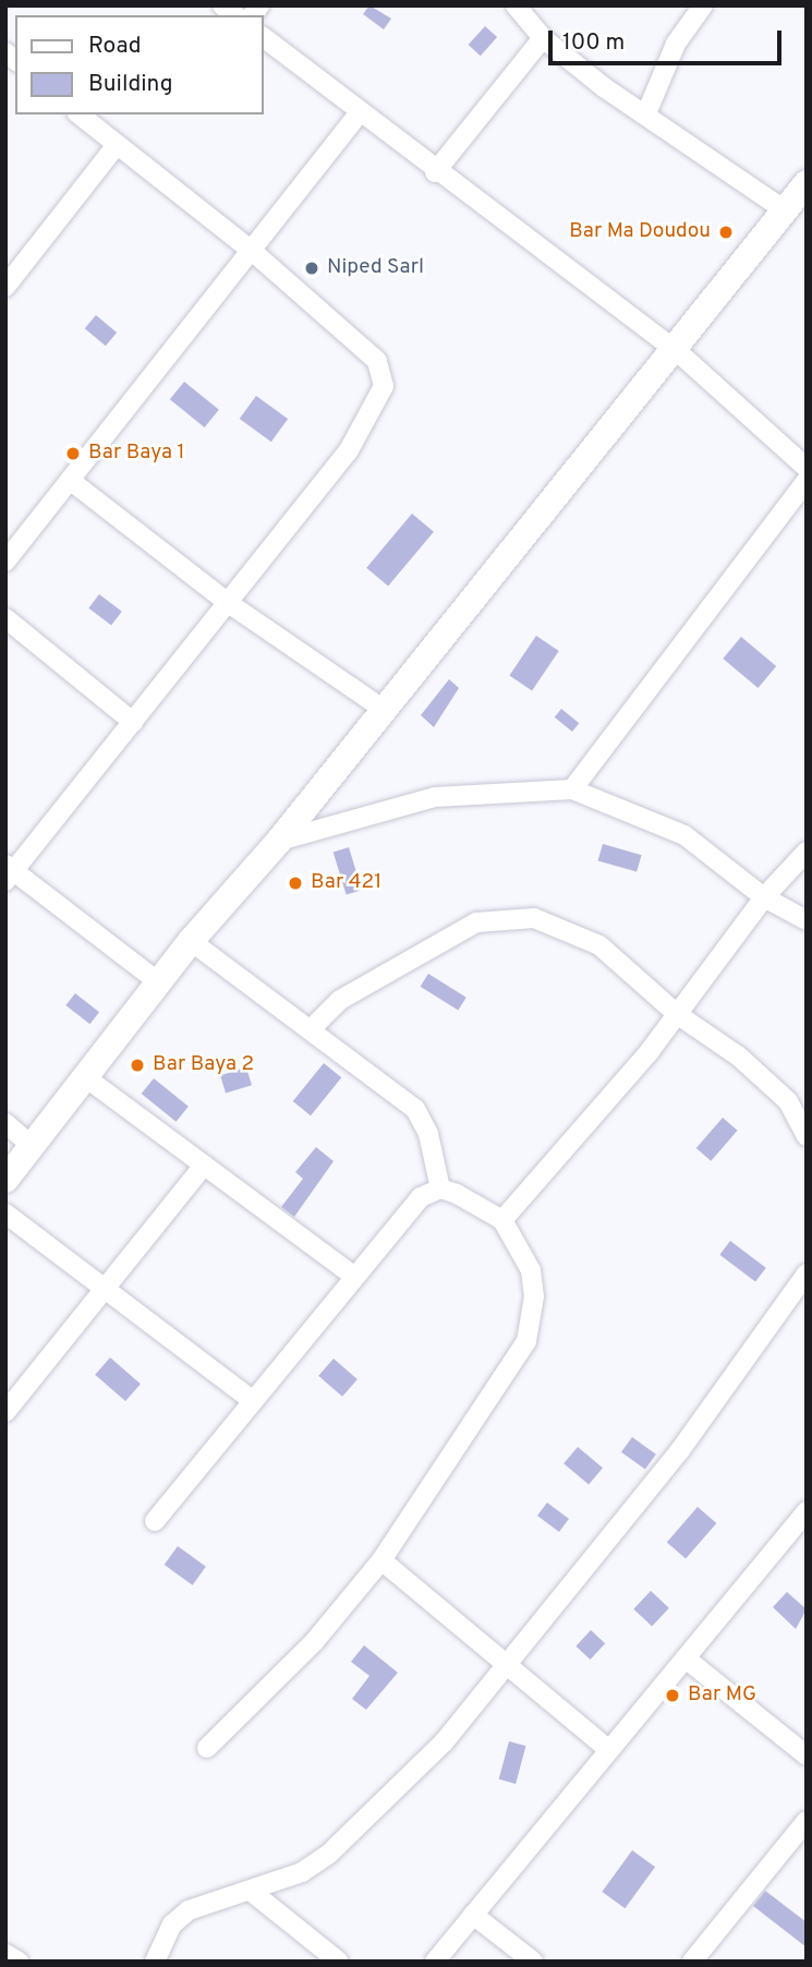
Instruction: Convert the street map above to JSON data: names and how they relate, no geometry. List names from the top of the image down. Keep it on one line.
{"places":["Bar Ma Doudou","Niped Sarl","Bar Baya 1","Bar 421","Bar Baya 2","Bar MG"],"legend":["Road","Building"],"scale_bar":"100 m"}
